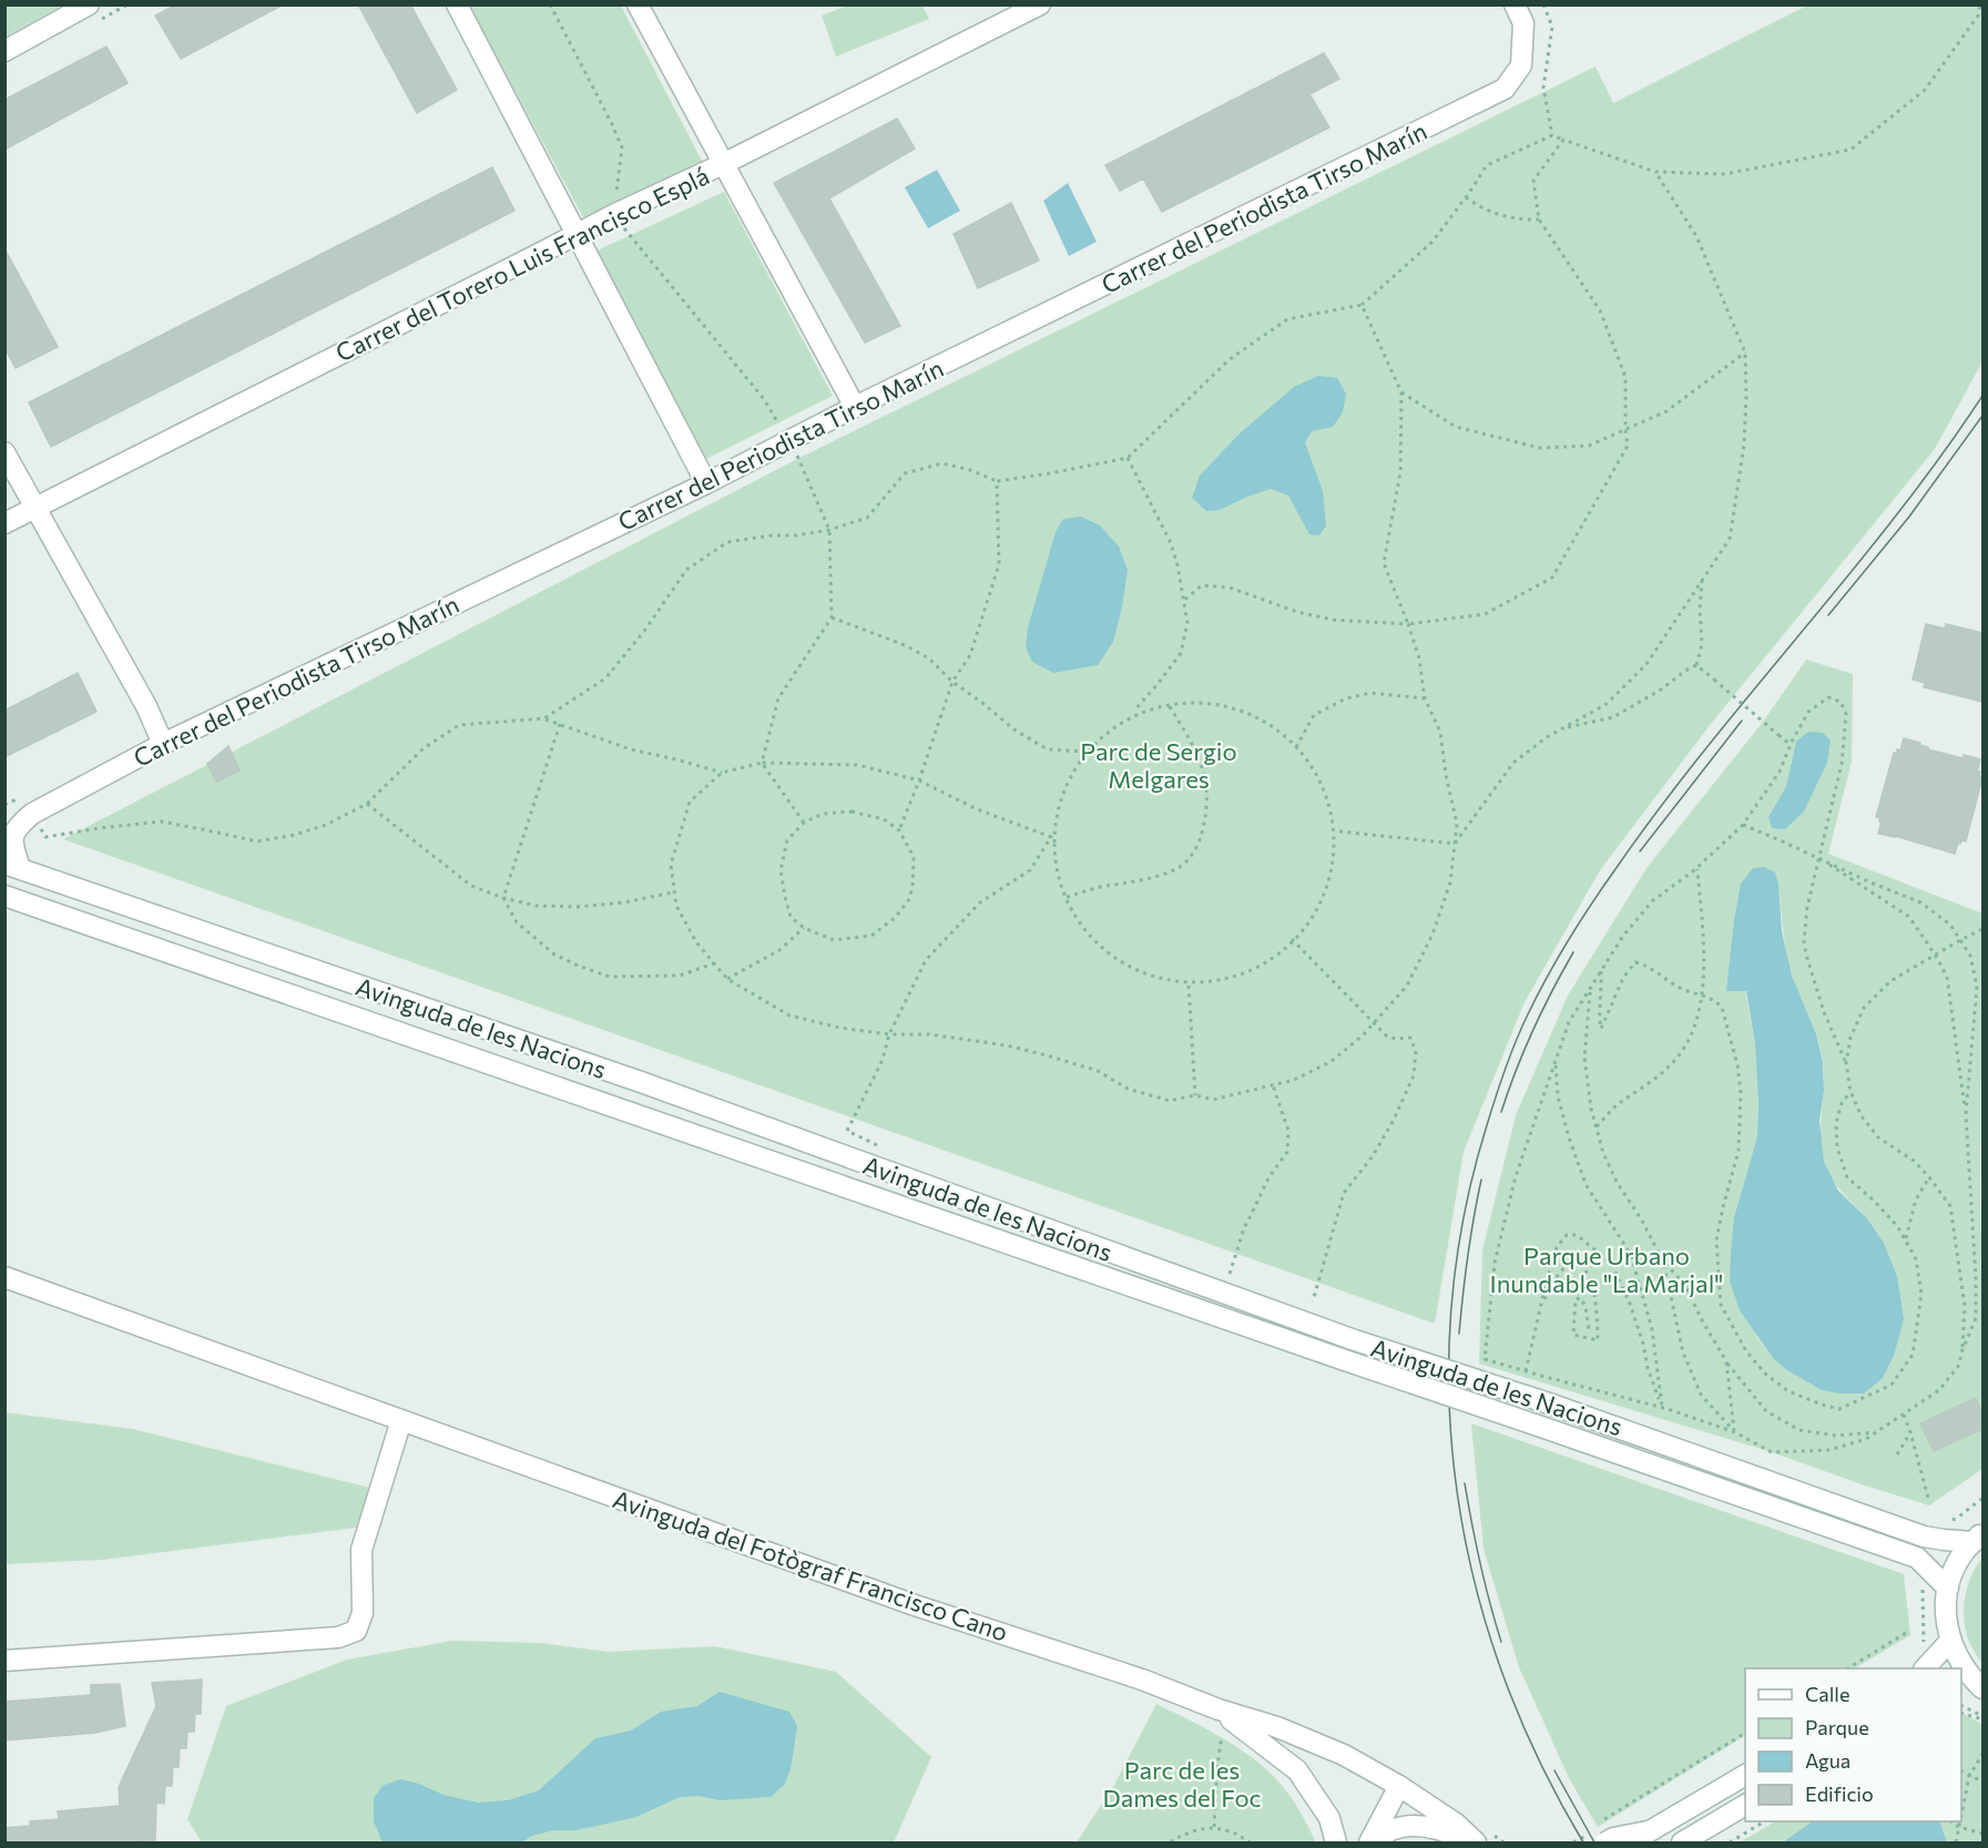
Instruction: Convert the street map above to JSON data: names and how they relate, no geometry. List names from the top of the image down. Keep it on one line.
{"streets":{"street":["Carrer del Periodista Tirso Marín","Carrer del Torero Luis Francisco Esplá","Avinguda de les Nacions","Avinguda del Fotògraf Francisco Cano"]},"crossings":[["Carrer del Periodista Tirso Marín","Avinguda de les Nacions"]],"parks":["Parc de Sergio Melgares","Parque Urbano Inundable \"La Marjal\"","Parc de les Dames del Foc"],"legend":["Calle","Parque","Agua","Edificio"]}
